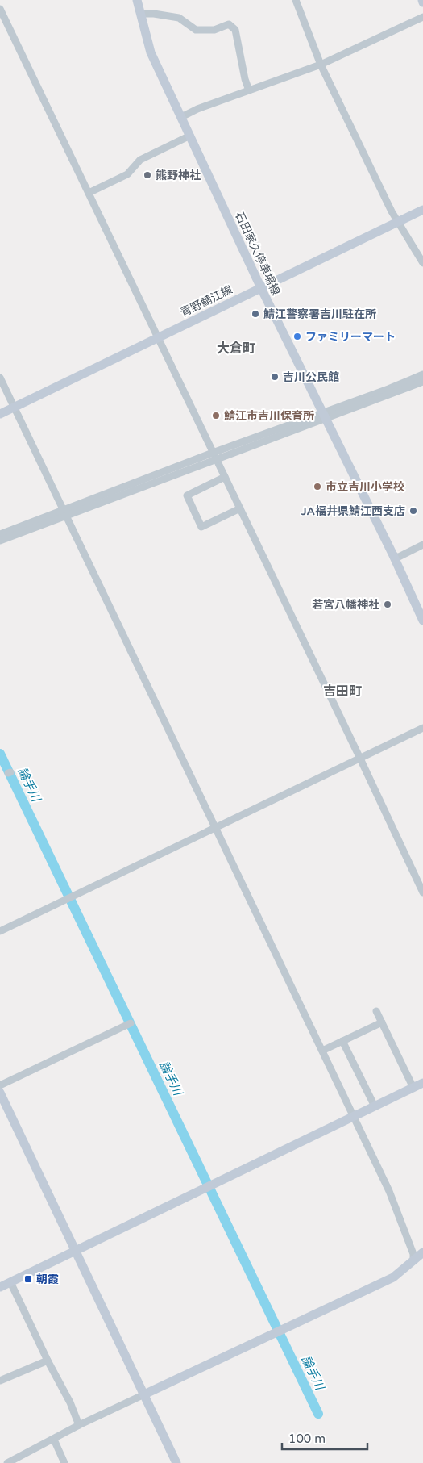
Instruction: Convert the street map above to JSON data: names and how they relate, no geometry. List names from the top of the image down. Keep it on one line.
{"streets":{"street":["石田家久停車場線","青野鯖江線"]},"crossings":[["石田家久停車場線","青野鯖江線"]],"districts":["大倉町","吉田町"],"water":["論手川"],"places":{"other":["熊野神社","鯖江警察署吉川駐在所","ファミリーマート","吉川公民館","鯖江市吉川保育所","市立吉川小学校","JA福井県鯖江西支店","若宮八幡神社"],"transit":["朝霞"]},"scale_bar":"100 m"}
